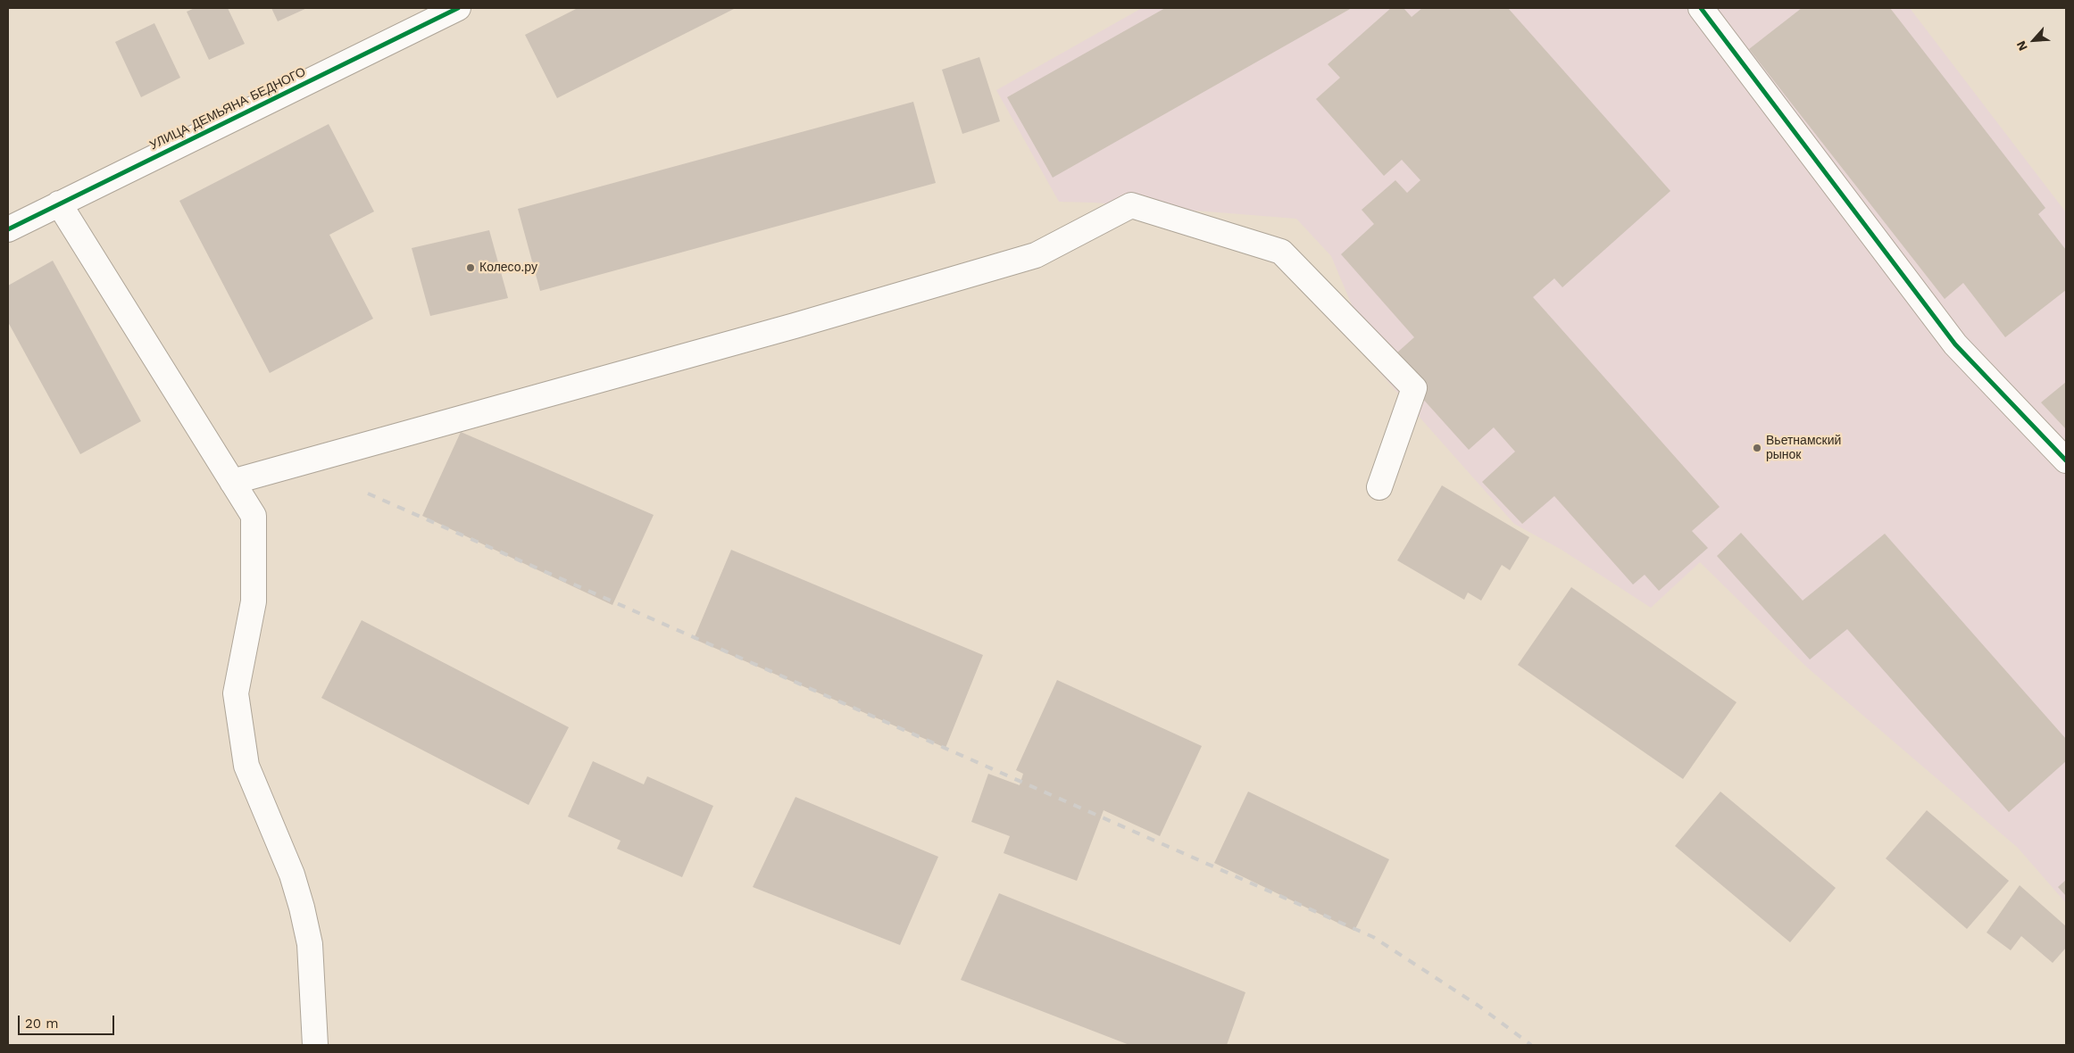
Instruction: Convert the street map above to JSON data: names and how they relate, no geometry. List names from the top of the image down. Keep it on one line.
{"streets":{"street":["УЛИЦА ДЕМЬЯНА БЕДНОГО"]},"places":["Колесо.ру","Вьетнамский рынок"],"scale_bar":"20 m","north":"bottom left"}
